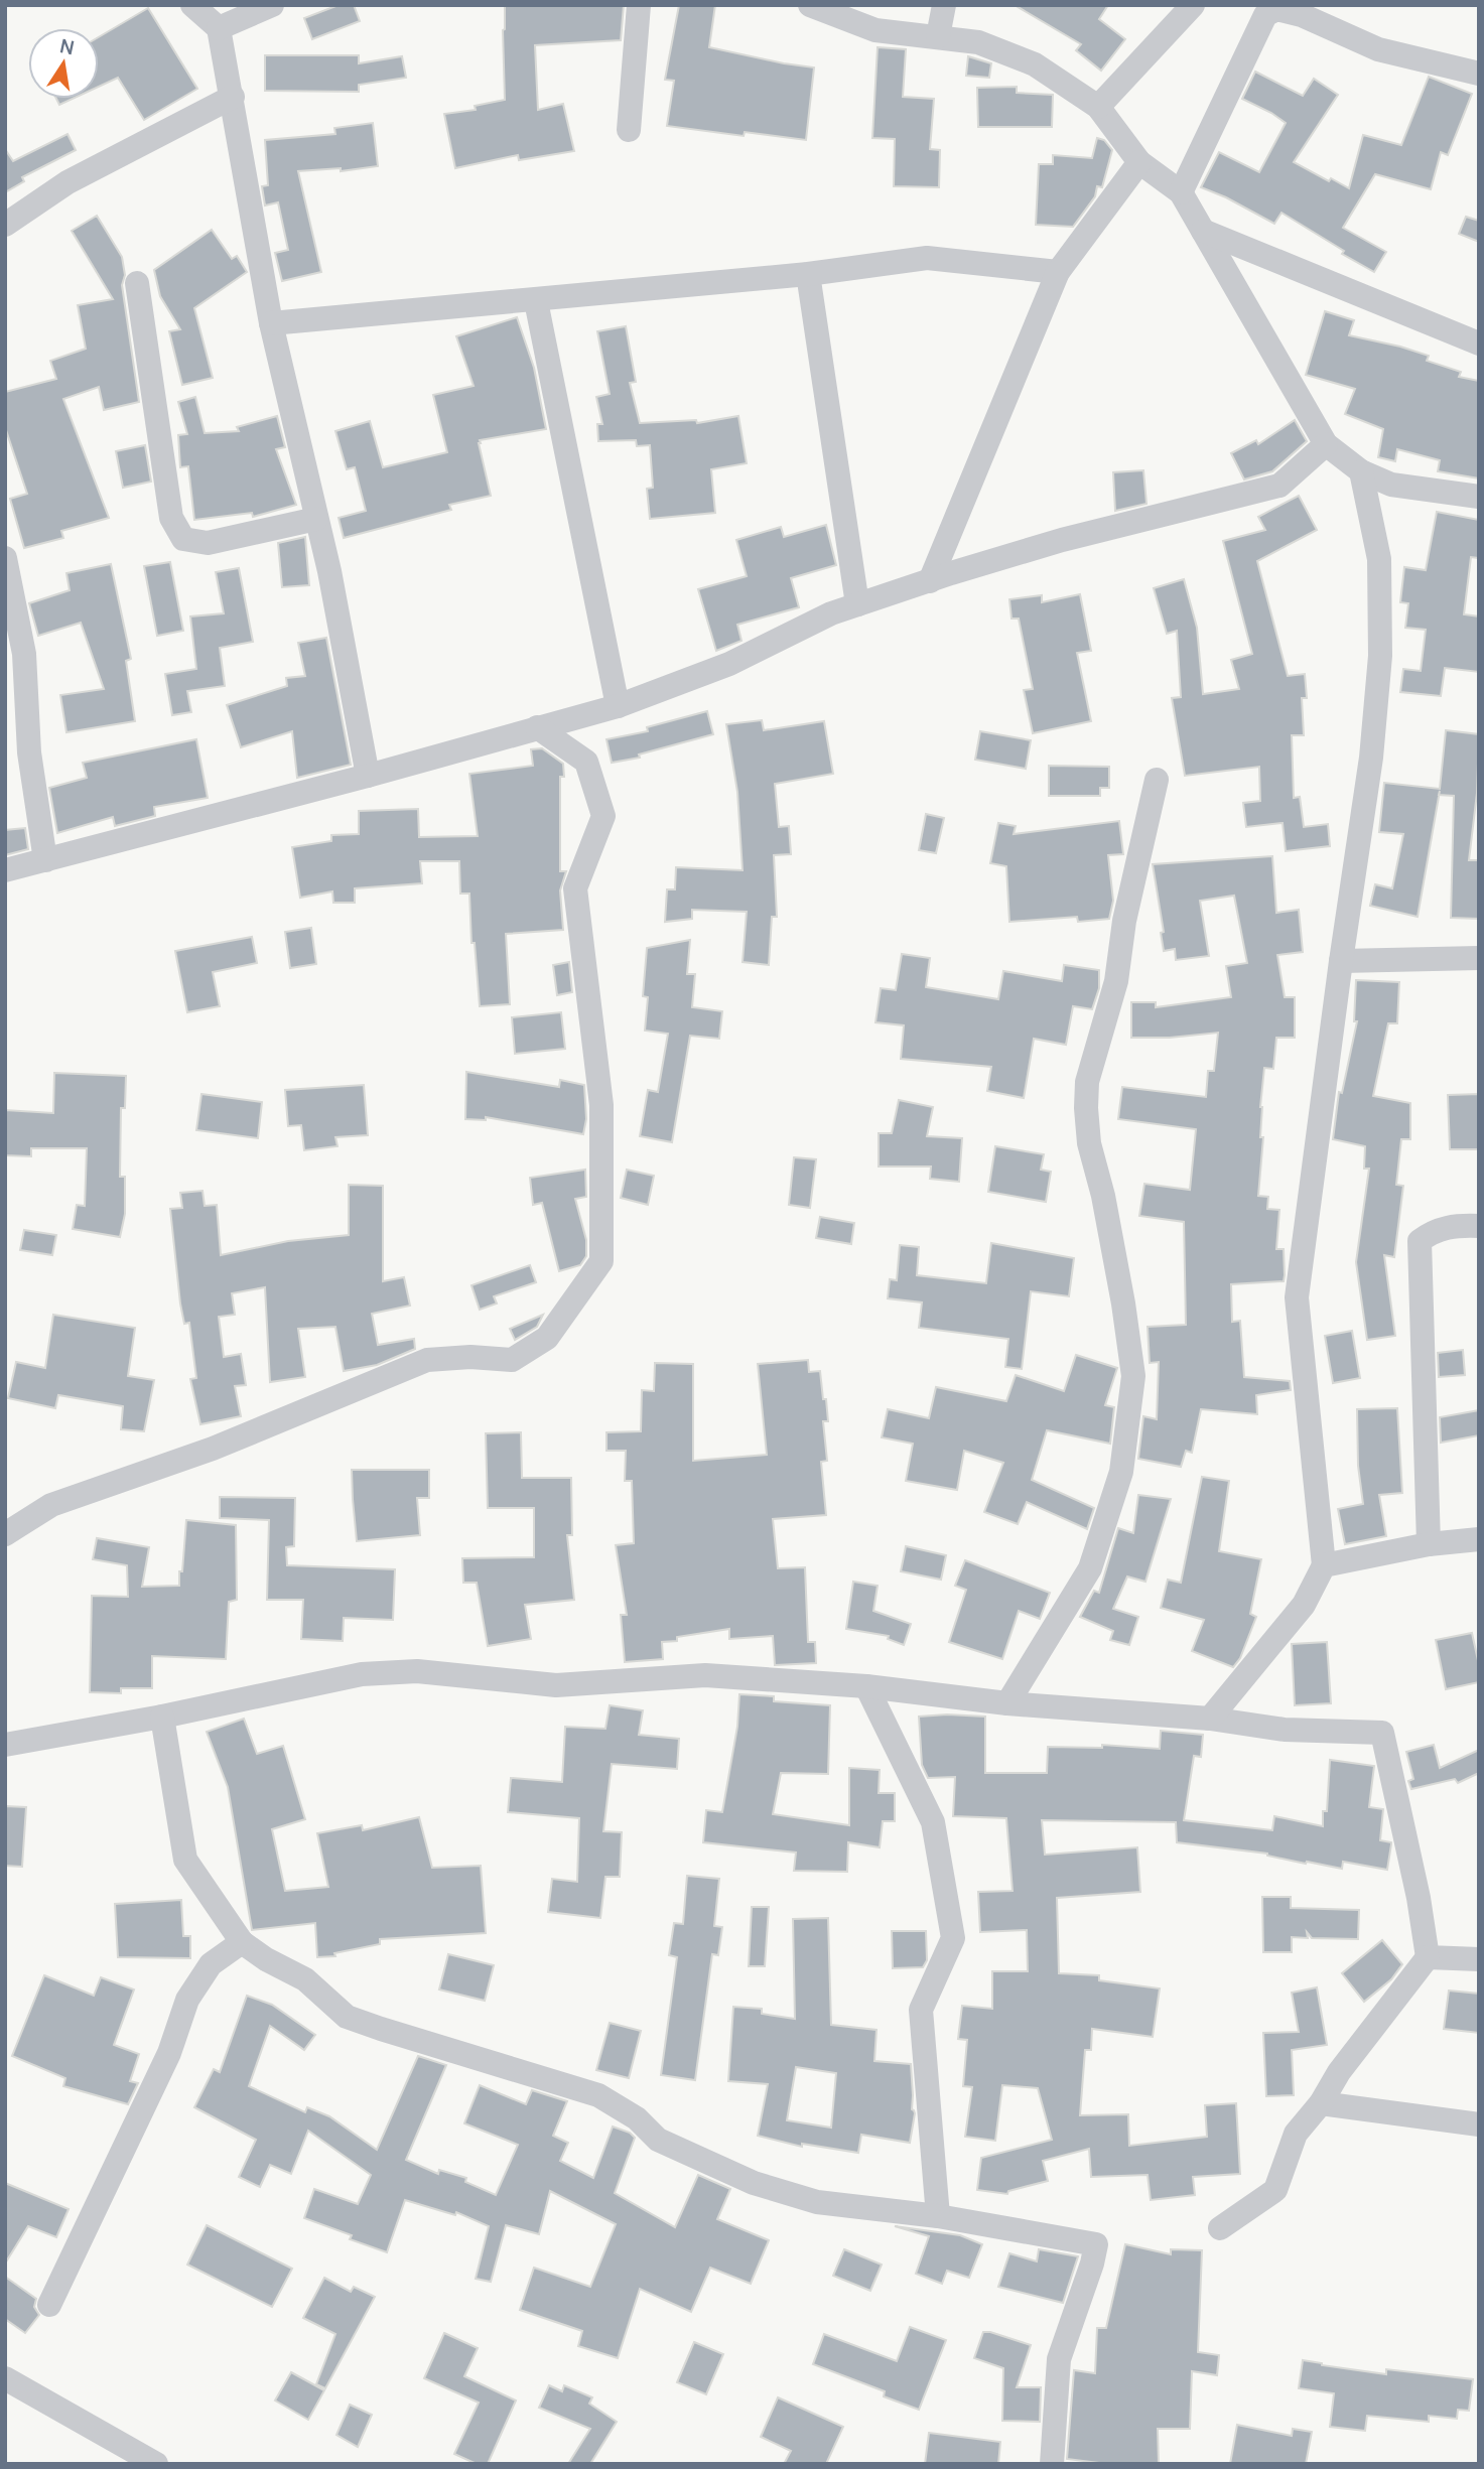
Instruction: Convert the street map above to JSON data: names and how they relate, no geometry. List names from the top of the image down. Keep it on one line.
{"north":"top"}
